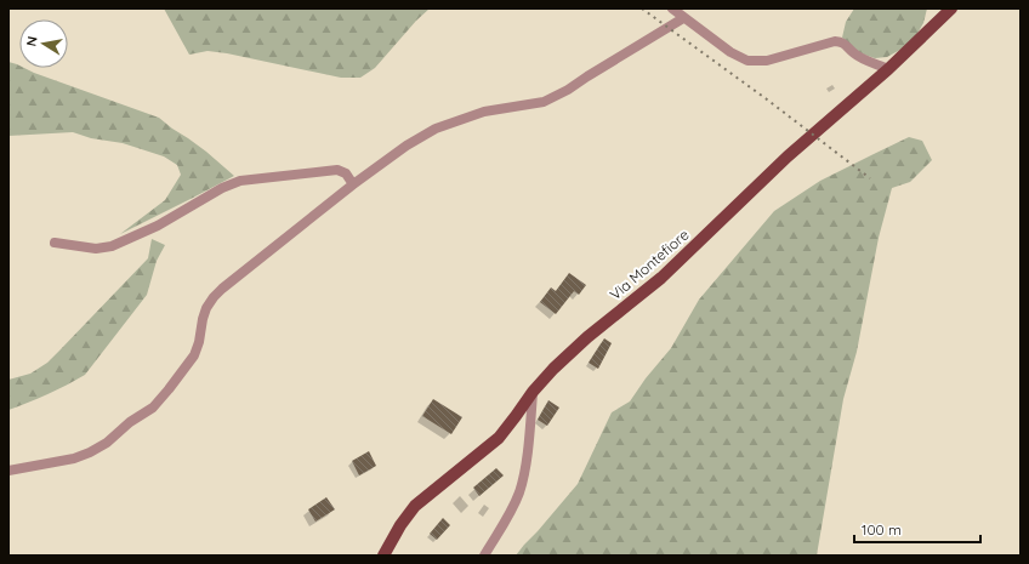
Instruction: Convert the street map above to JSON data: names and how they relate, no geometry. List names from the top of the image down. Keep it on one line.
{"streets":{"main road":["Via Montefiore"]},"scale_bar":"100 m","north":"left"}
